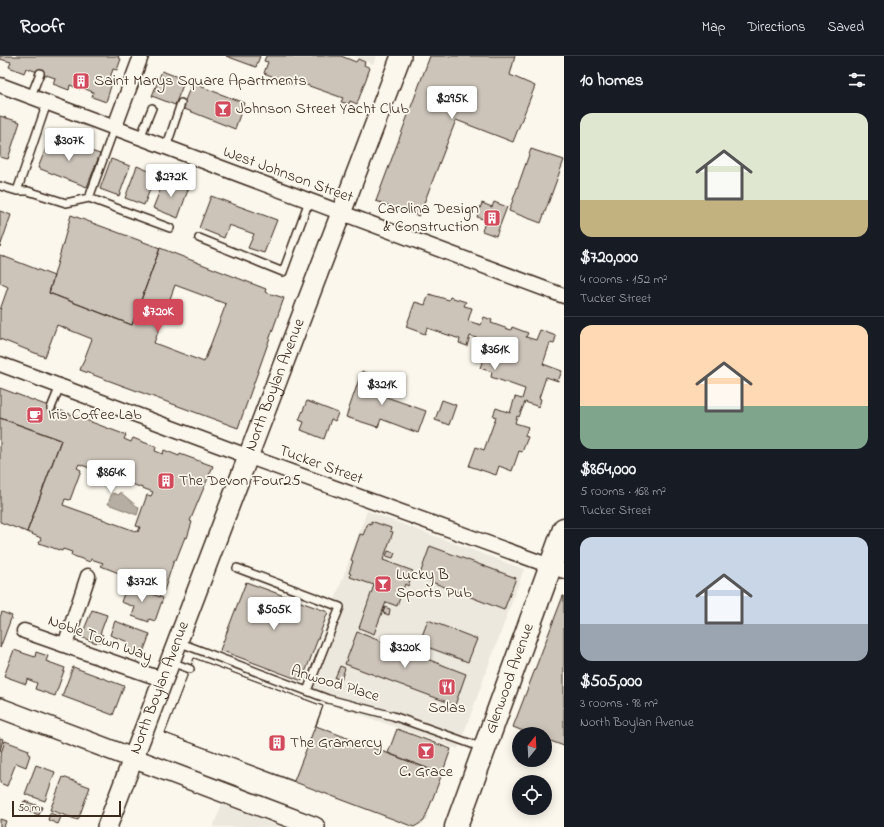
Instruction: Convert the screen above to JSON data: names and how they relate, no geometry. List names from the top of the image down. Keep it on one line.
{"streets":{"main road":["Glenwood Avenue"],"street":["West Johnson Street","North Boylan Avenue","Tucker Street","Noble Town Way"],"lane":["Anwood Place"]},"crossings":[["West Johnson Street","North Boylan Avenue"],["North Boylan Avenue","Tucker Street"],["North Boylan Avenue","Noble Town Way"],["North Boylan Avenue","Anwood Place"],["Tucker Street","Glenwood Avenue"],["Glenwood Avenue","Anwood Place"]],"places":{"building":["Saint Marys Square Apartments","Carolina Design & Construction","The Devon Four25","The Gramercy"],"bar":["Johnson Street Yacht Club","Lucky B Sports Pub","C. Grace"],"cafe":["Iris Coffee Lab"],"restaurant":["Solas"]},"scale_bar":"50 m","north":"top","page":{"header":"Roofr","nav":["Map","Directions","Saved"],"heading":"10 homes","price":["$295K","$307K","$272K","$720K","$361K","$321K","$864K","$372K","$505K","$320K"],"list":[{"name":"$720,000","note":"4 rooms · 152 m² · Tucker Street"},{"name":"$864,000","note":"5 rooms · 168 m² · Tucker Street"},{"name":"$505,000","note":"3 rooms · 98 m² · North Boylan Avenue"}],"scale":"50 m"}}
